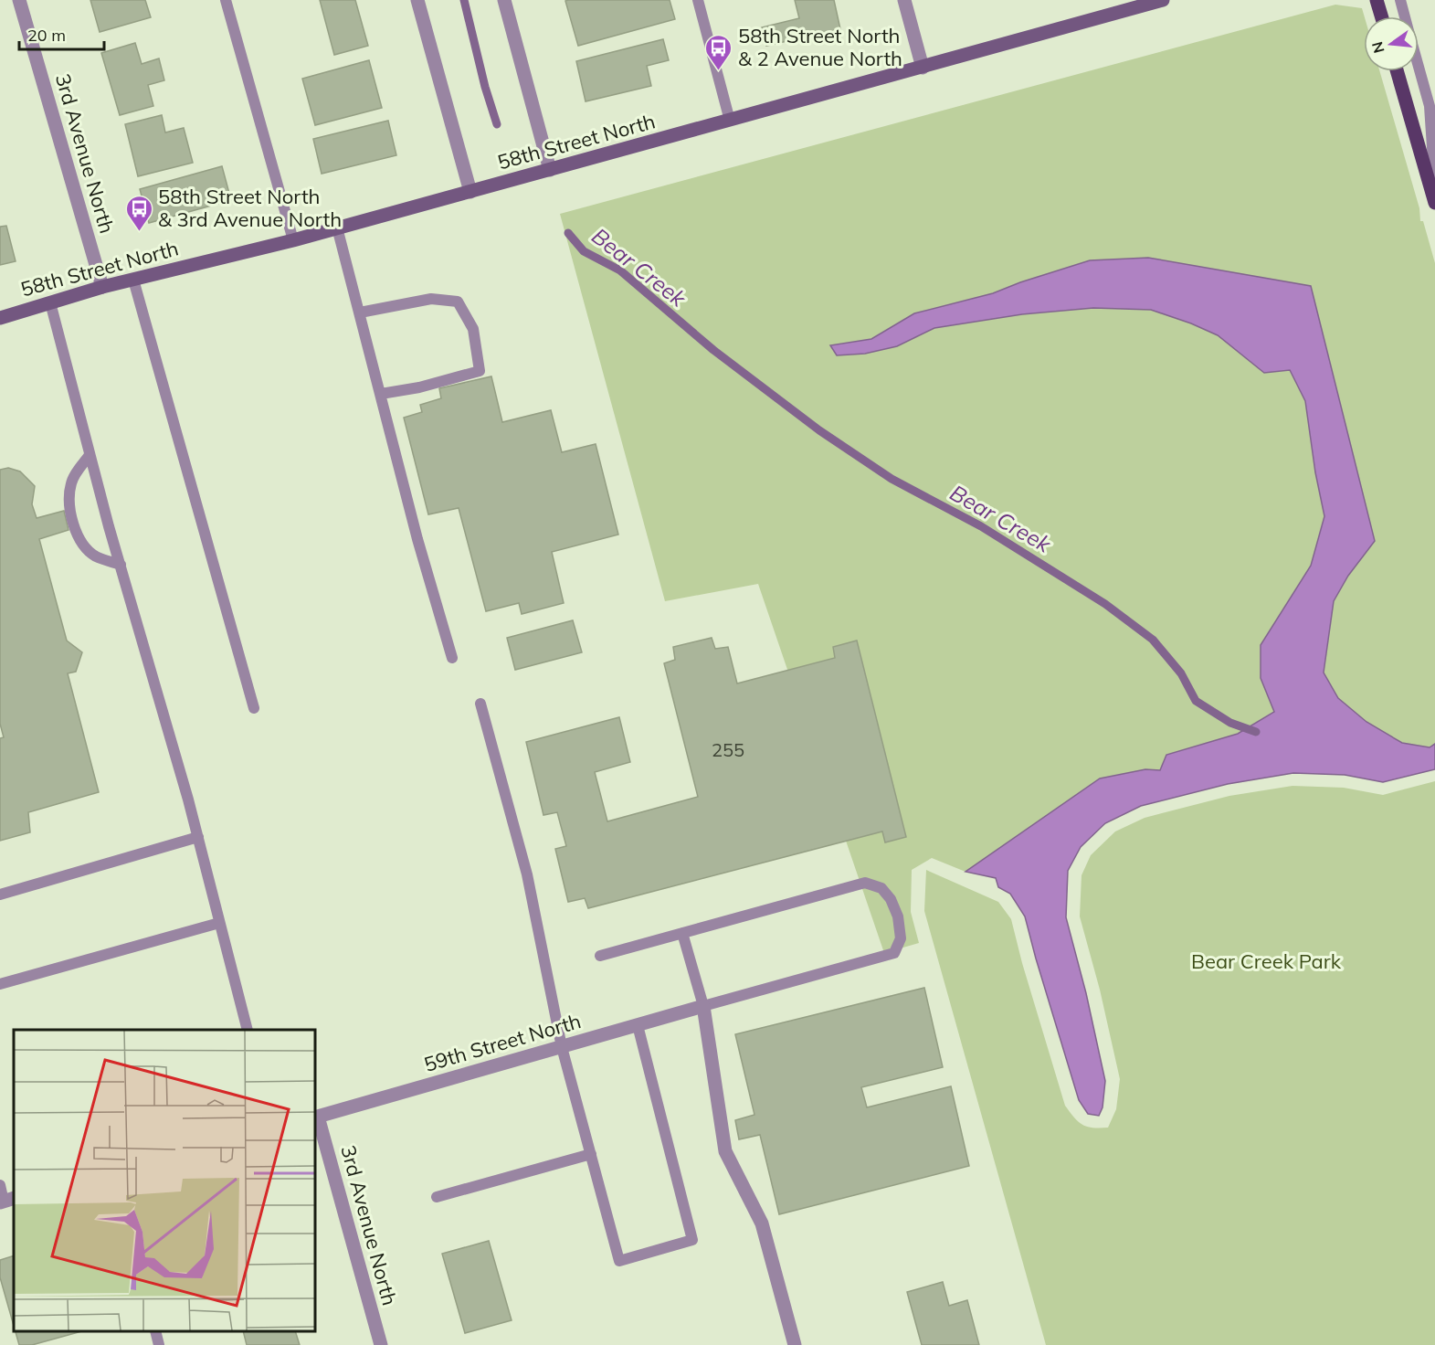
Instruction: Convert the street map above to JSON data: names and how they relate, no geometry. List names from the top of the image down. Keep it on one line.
{"streets":{"street":["58th Street North","3rd Avenue North","59th Street North"]},"crossings":[["58th Street North","3rd Avenue North"],["3rd Avenue North","59th Street North"]],"water":["Bear Creek"],"parks":["Bear Creek Park"],"places":{"bus stop":["58th Street North & 2 Avenue North","58th Street North & 3rd Avenue North"]},"house_numbers":["255"],"scale_bar":"20 m","north":"left"}
